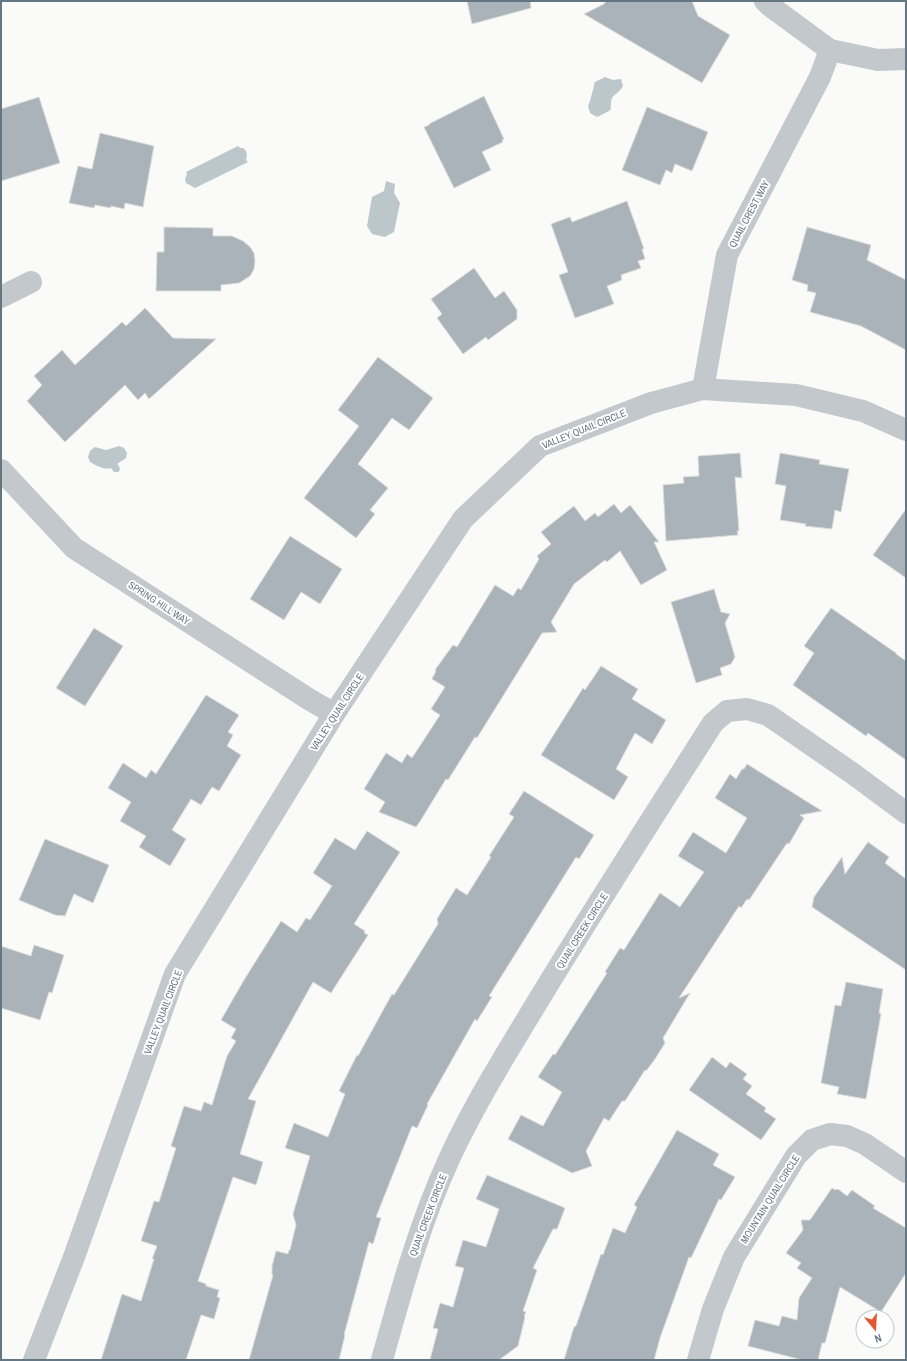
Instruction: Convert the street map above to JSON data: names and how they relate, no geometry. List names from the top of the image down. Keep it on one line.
{"streets":{"street":["QUAIL CREST WAY","VALLEY QUAIL CIRCLE","SPRING HILL WAY","QUAIL CREEK CIRCLE","MOUNTAIN QUAIL CIRCLE"]},"crossings":[["QUAIL CREST WAY","VALLEY QUAIL CIRCLE"],["VALLEY QUAIL CIRCLE","SPRING HILL WAY"]],"north":"bottom"}
